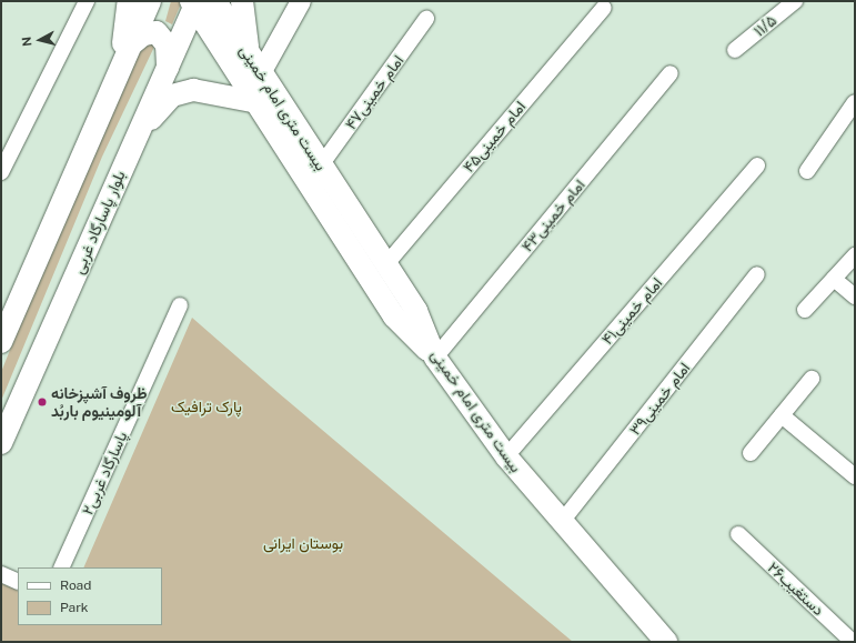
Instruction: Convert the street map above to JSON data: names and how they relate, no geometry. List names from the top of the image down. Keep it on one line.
{"streets":{"main road":["بیست متری امام خمینی","بلوار پاسارگاد غربی"],"street":["۱۱/۵","امام خمینی۴۷","امام خمینی۴۵","امام خمینی۴۳","امام خمینی۴۱","امام خمینی۳۹","پاسارگاد غربی۲","دستغیب۲۶"]},"crossings":[["امام خمینی۴۷","بیست متری امام خمینی"],["بیست متری امام خمینی","امام خمینی۴۵"],["بیست متری امام خمینی","امام خمینی۴۳"],["بیست متری امام خمینی","امام خمینی۴۱"],["بیست متری امام خمینی","امام خمینی۳۹"]],"parks":["پارک ترافیک","بوستان ایرانی"],"places":["ظروف آشپزخانه آلومینیوم باربُد"],"legend":["Road","Park"],"north":"left"}
